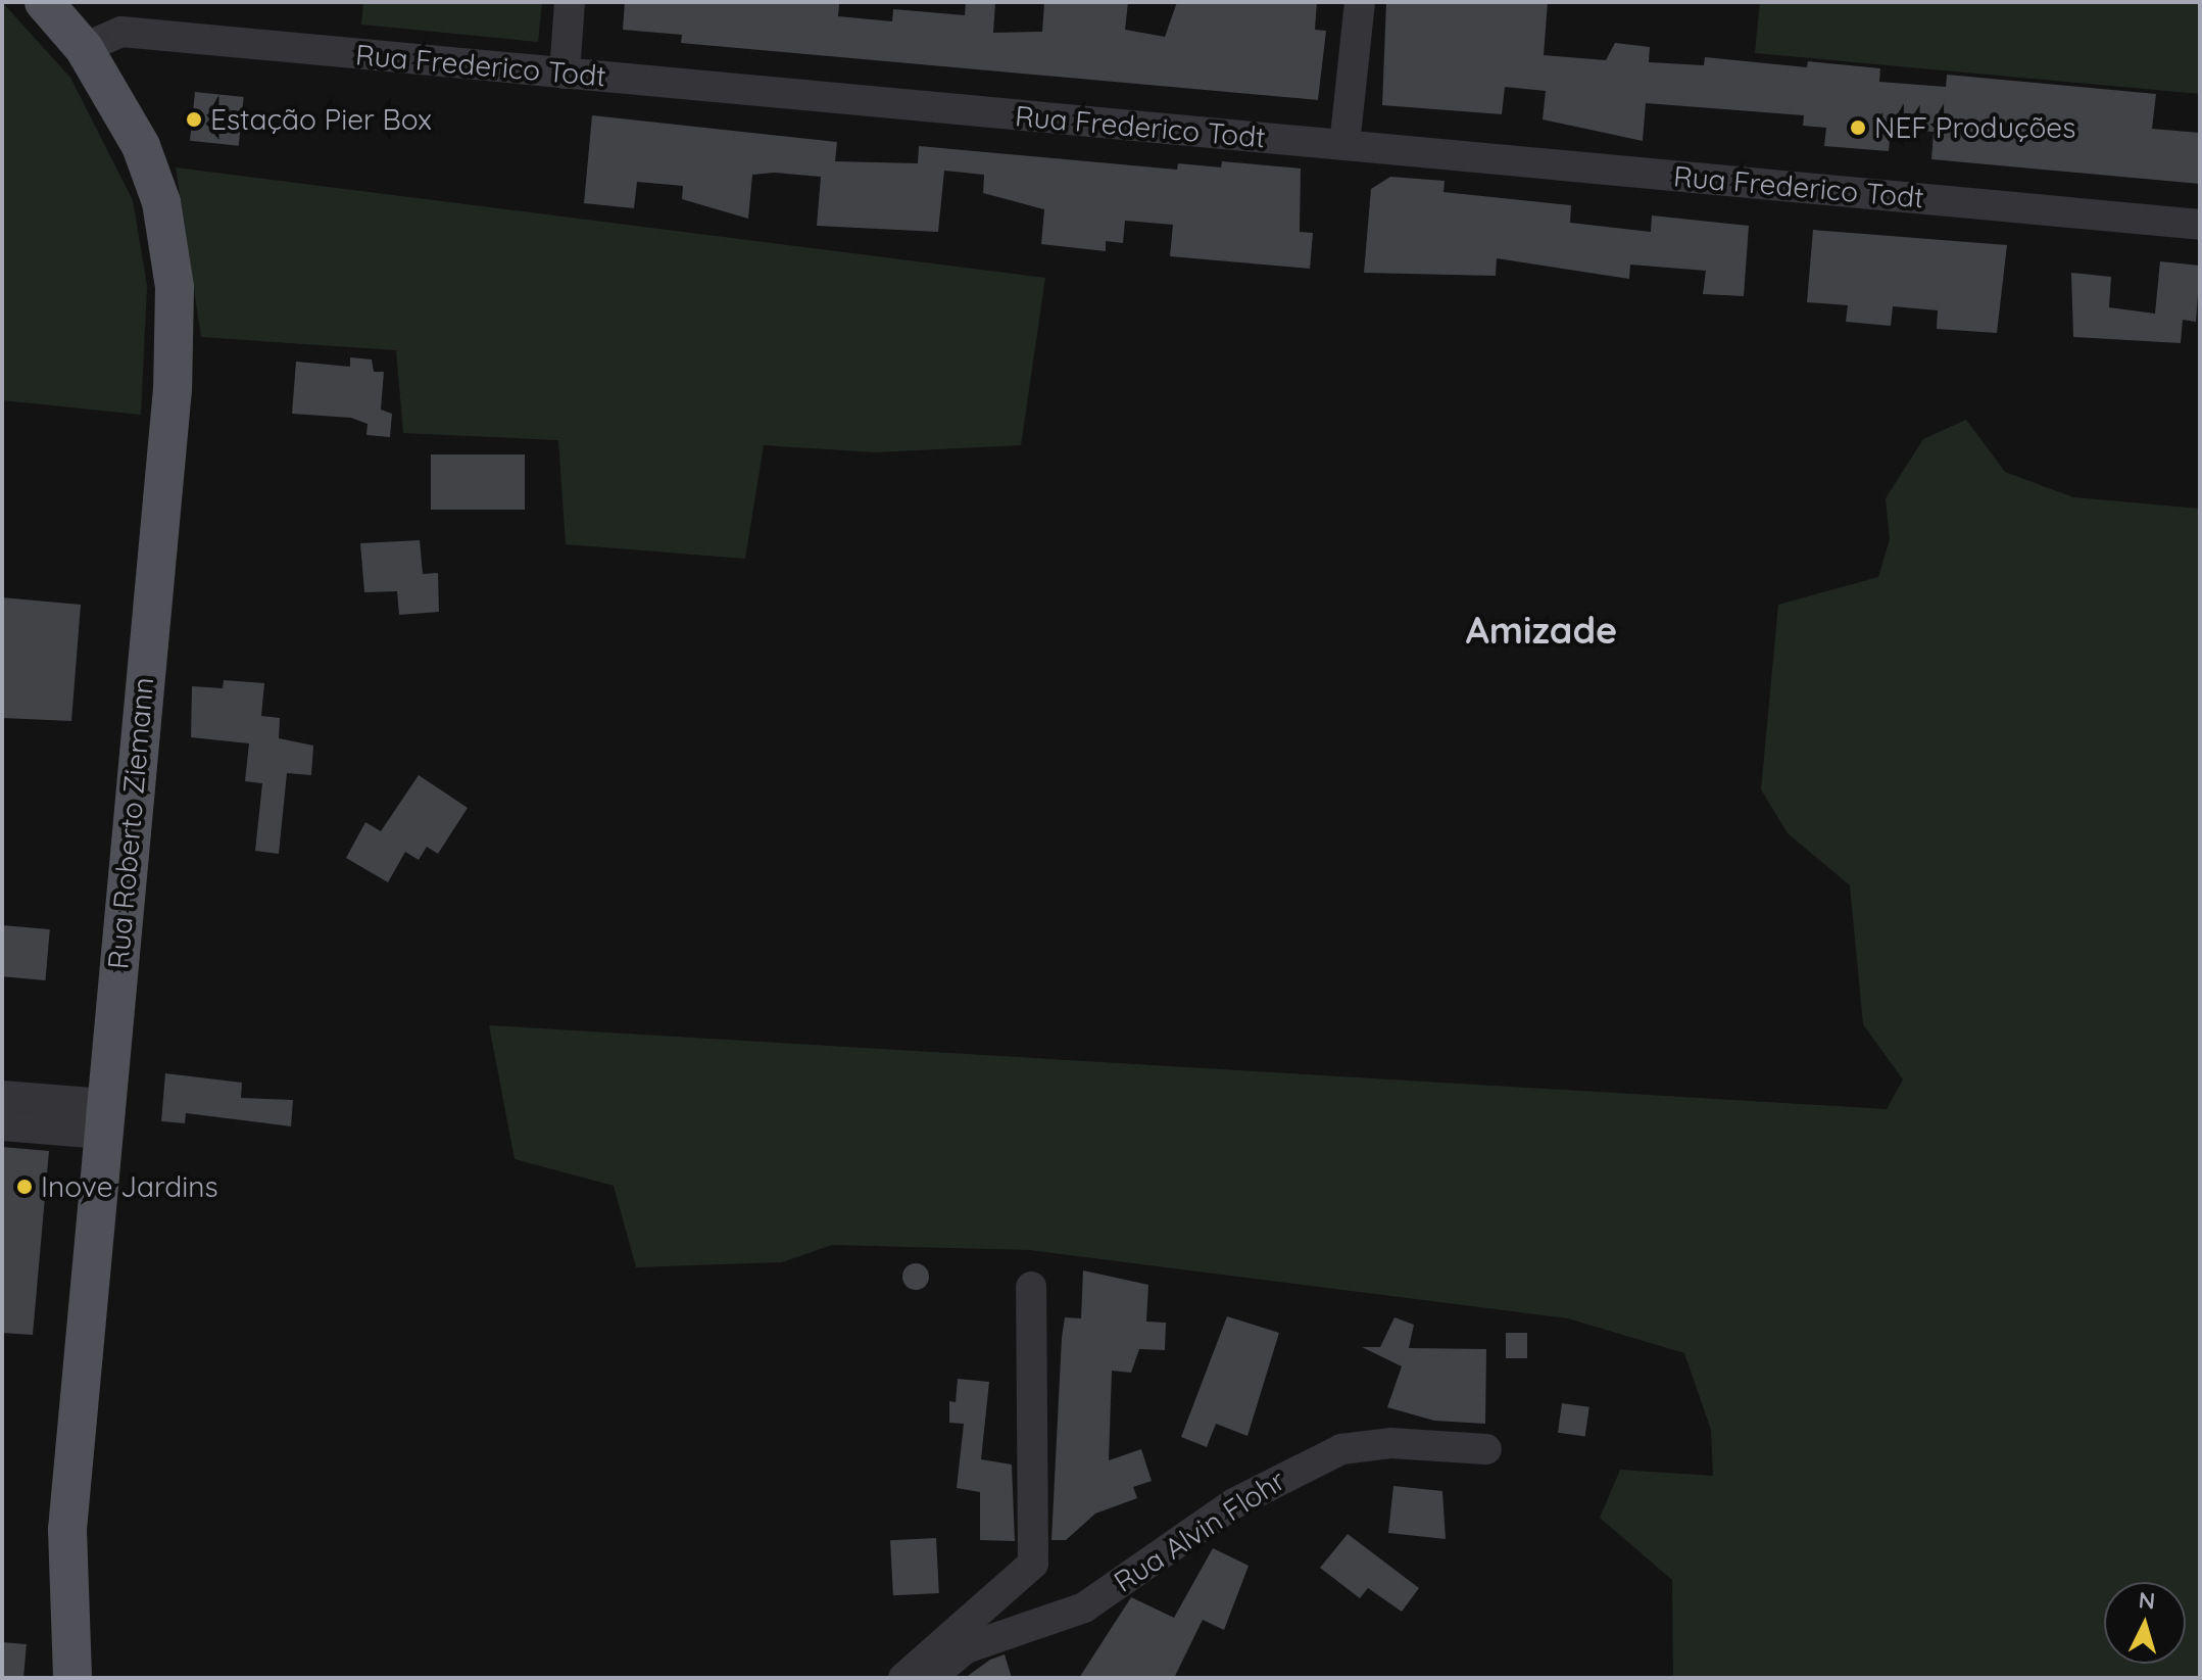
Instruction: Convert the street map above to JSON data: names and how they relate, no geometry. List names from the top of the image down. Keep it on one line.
{"streets":{"main road":["Rua Roberto Ziemann"],"street":["Rua Frederico Todt","Rua Alvin Flohr"]},"crossings":[["Rua Frederico Todt","Rua Roberto Ziemann"]],"districts":["Amizade"],"places":["Estação Pier Box","NEF Produções","Inove Jardins"],"north":"top"}
